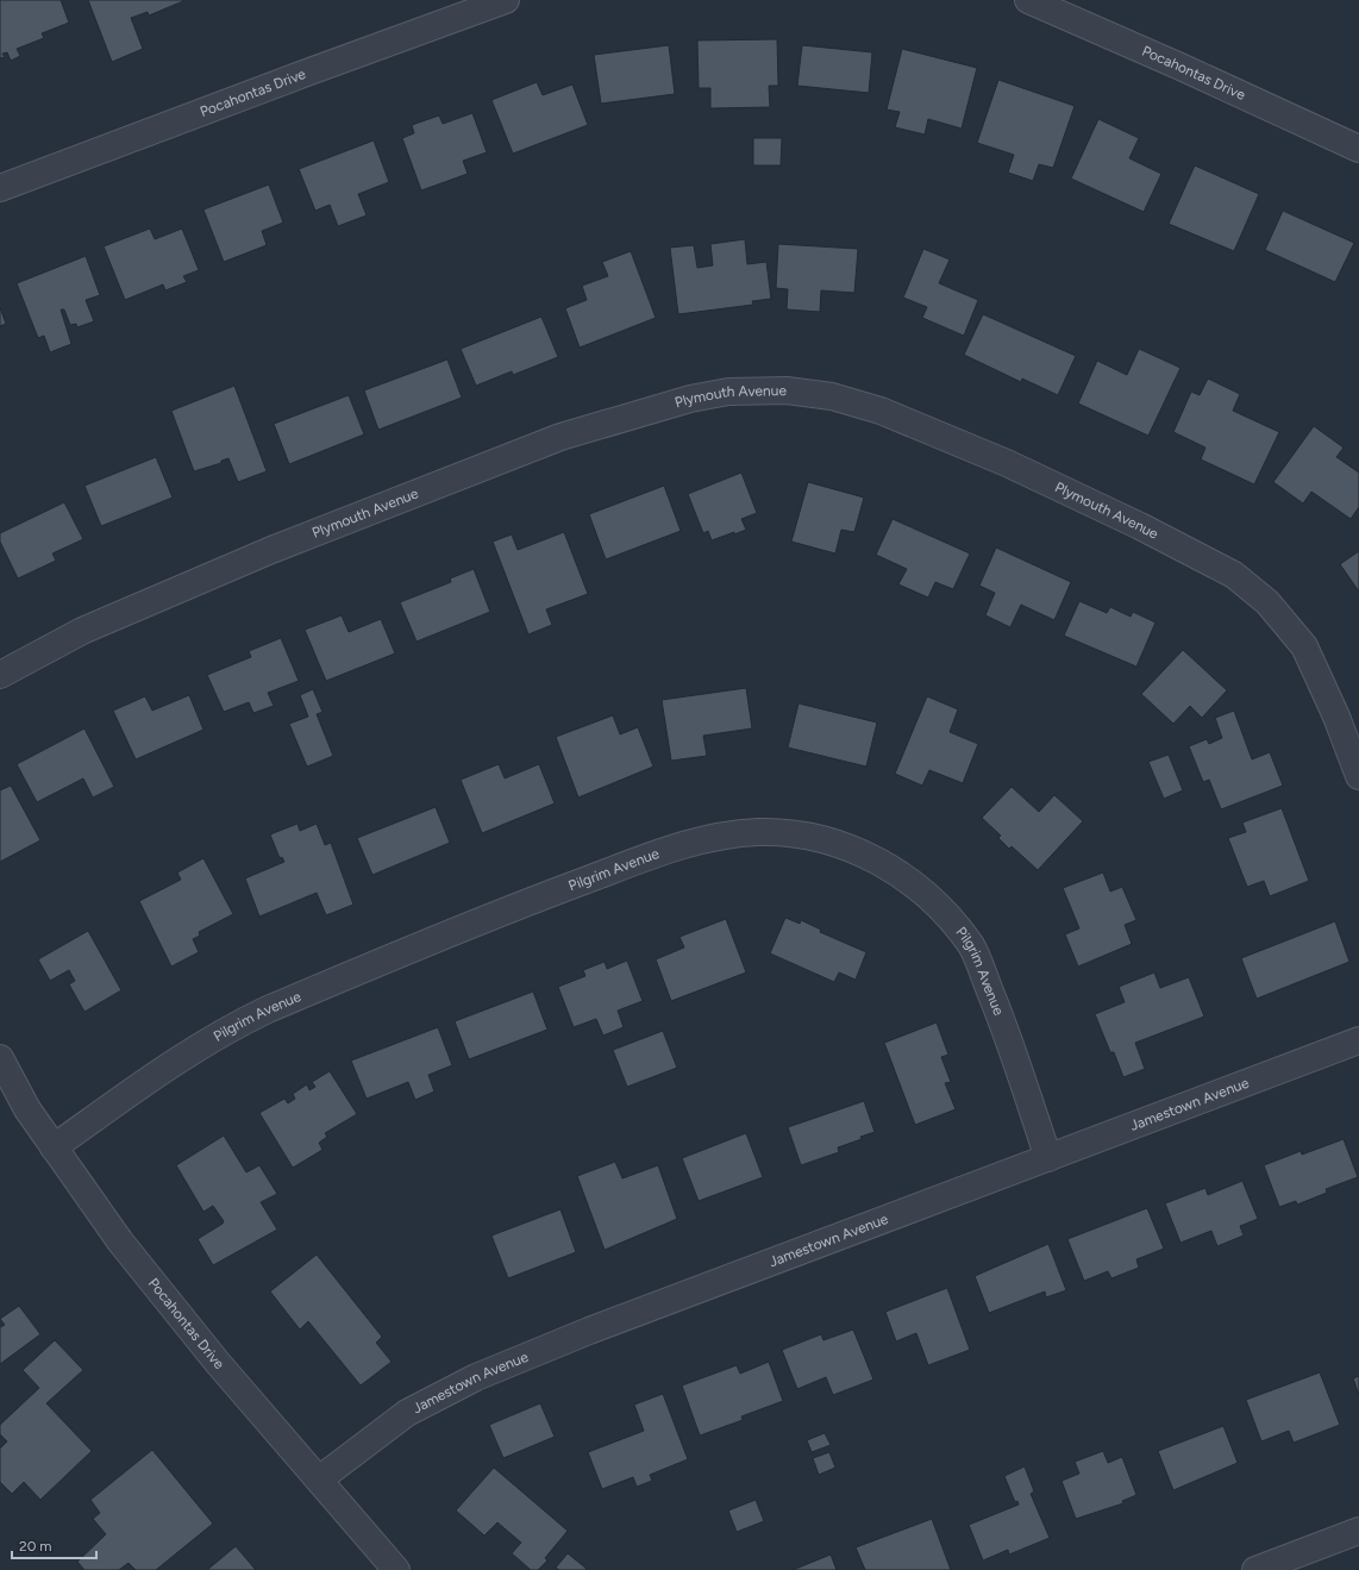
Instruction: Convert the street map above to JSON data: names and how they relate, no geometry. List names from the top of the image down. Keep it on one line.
{"streets":{"street":["Pocahontas Drive","Plymouth Avenue","Pilgrim Avenue","Jamestown Avenue"]},"crossings":[["Pocahontas Drive","Pilgrim Avenue"],["Pocahontas Drive","Jamestown Avenue"],["Pilgrim Avenue","Jamestown Avenue"]],"scale_bar":"20 m"}
